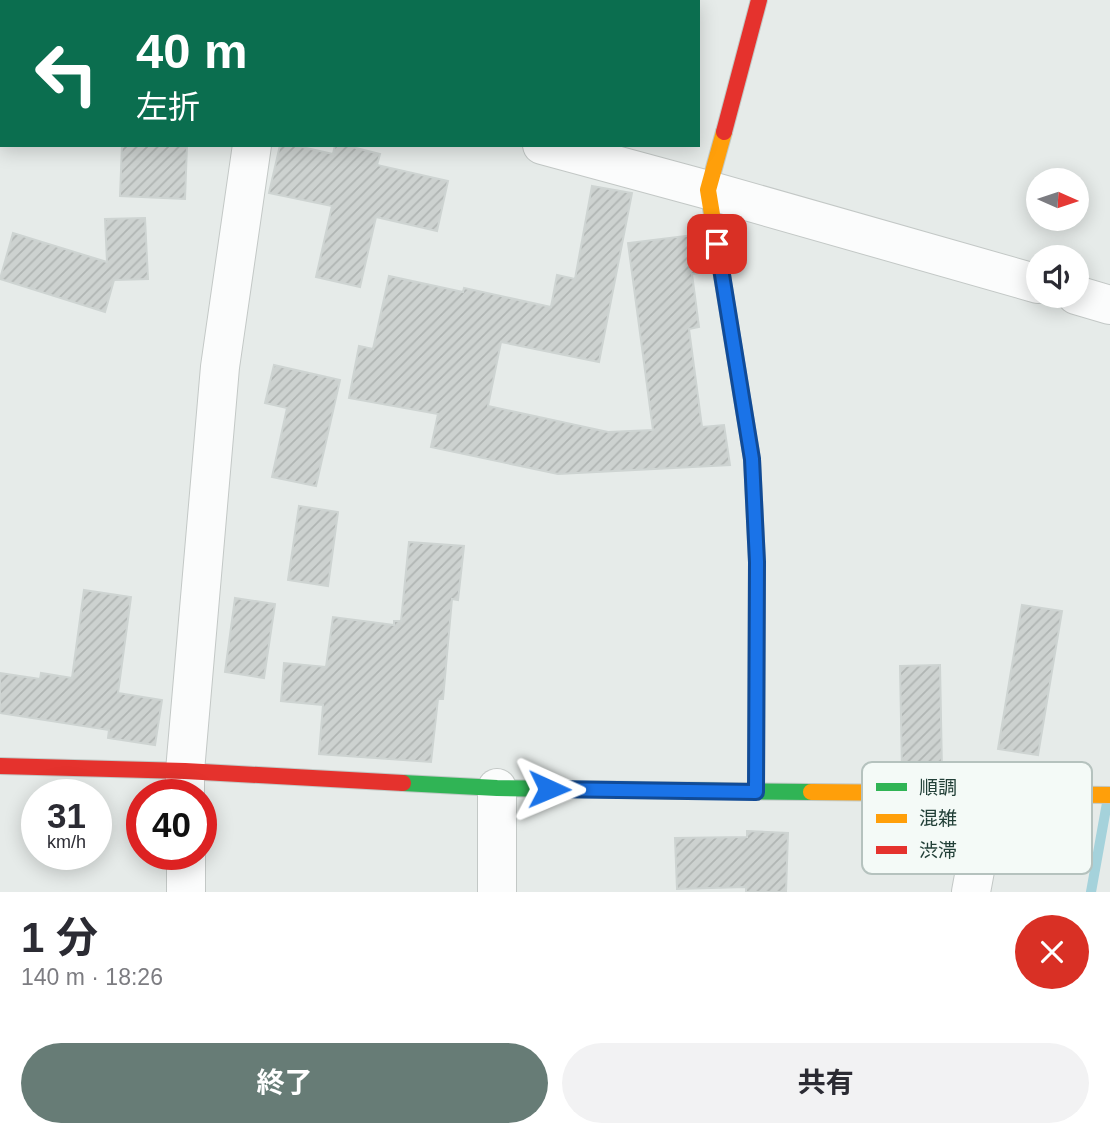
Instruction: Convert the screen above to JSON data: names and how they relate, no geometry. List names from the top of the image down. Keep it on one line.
{"legend":["順調","混雑","渋滞"],"north":"right","page":{"turn":["40 m","左折"],"speed":"31 km/h","limit":"40","heading":["1 分","140 m · 18:26"],"buttons":["終了","共有"]}}
